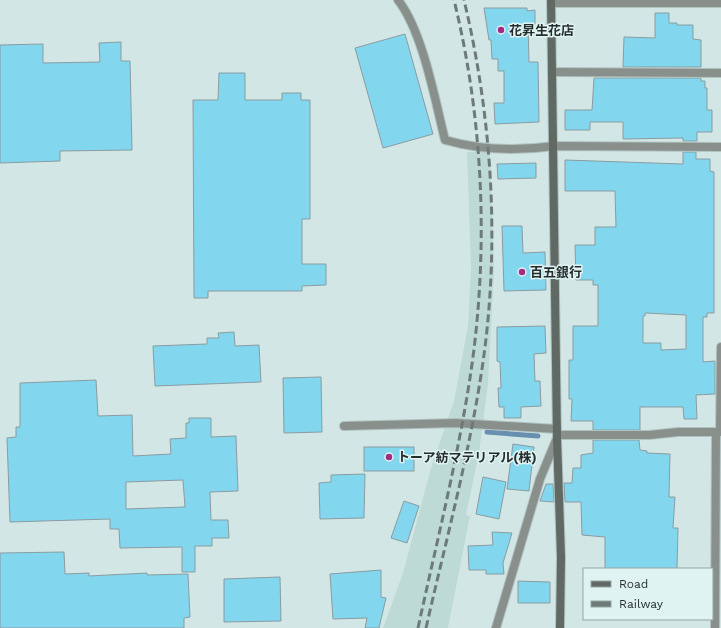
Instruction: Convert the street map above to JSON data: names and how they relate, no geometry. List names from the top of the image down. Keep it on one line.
{"places":["花昇生花店","百五銀行","トーア紡マテリアル(株)"],"legend":["Road","Railway"]}
